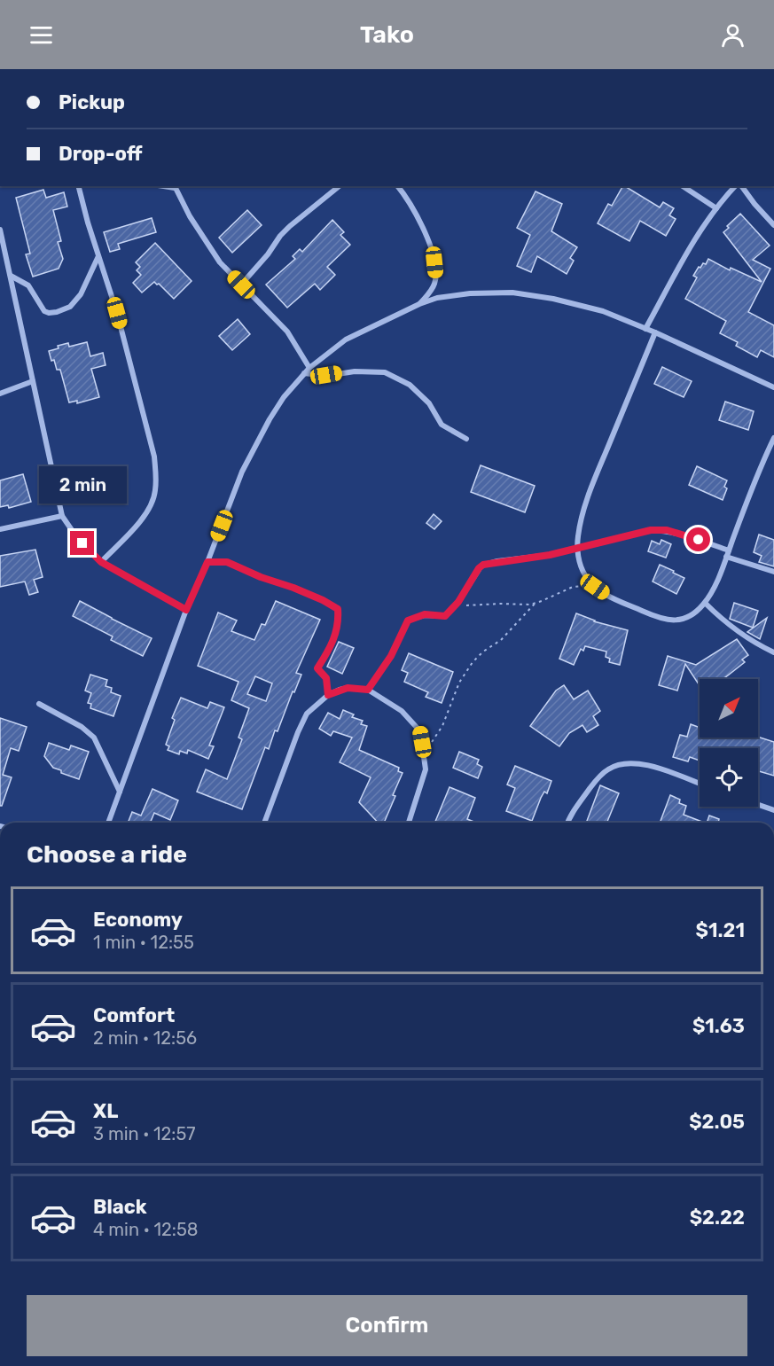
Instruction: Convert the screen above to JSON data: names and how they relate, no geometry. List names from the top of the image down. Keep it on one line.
{"north":"top right","page":{"header":"Tako","banner":["Pickup","Drop-off"],"bubble":"2 min","heading":"Choose a ride","list":[{"name":"Economy","note":"1 min · 12:55","value":"$1.21"},{"name":"Comfort","note":"2 min · 12:56","value":"$1.63"},{"name":"XL","note":"3 min · 12:57","value":"$2.05"},{"name":"Black","note":"4 min · 12:58","value":"$2.22"}],"buttons":"Confirm"}}
